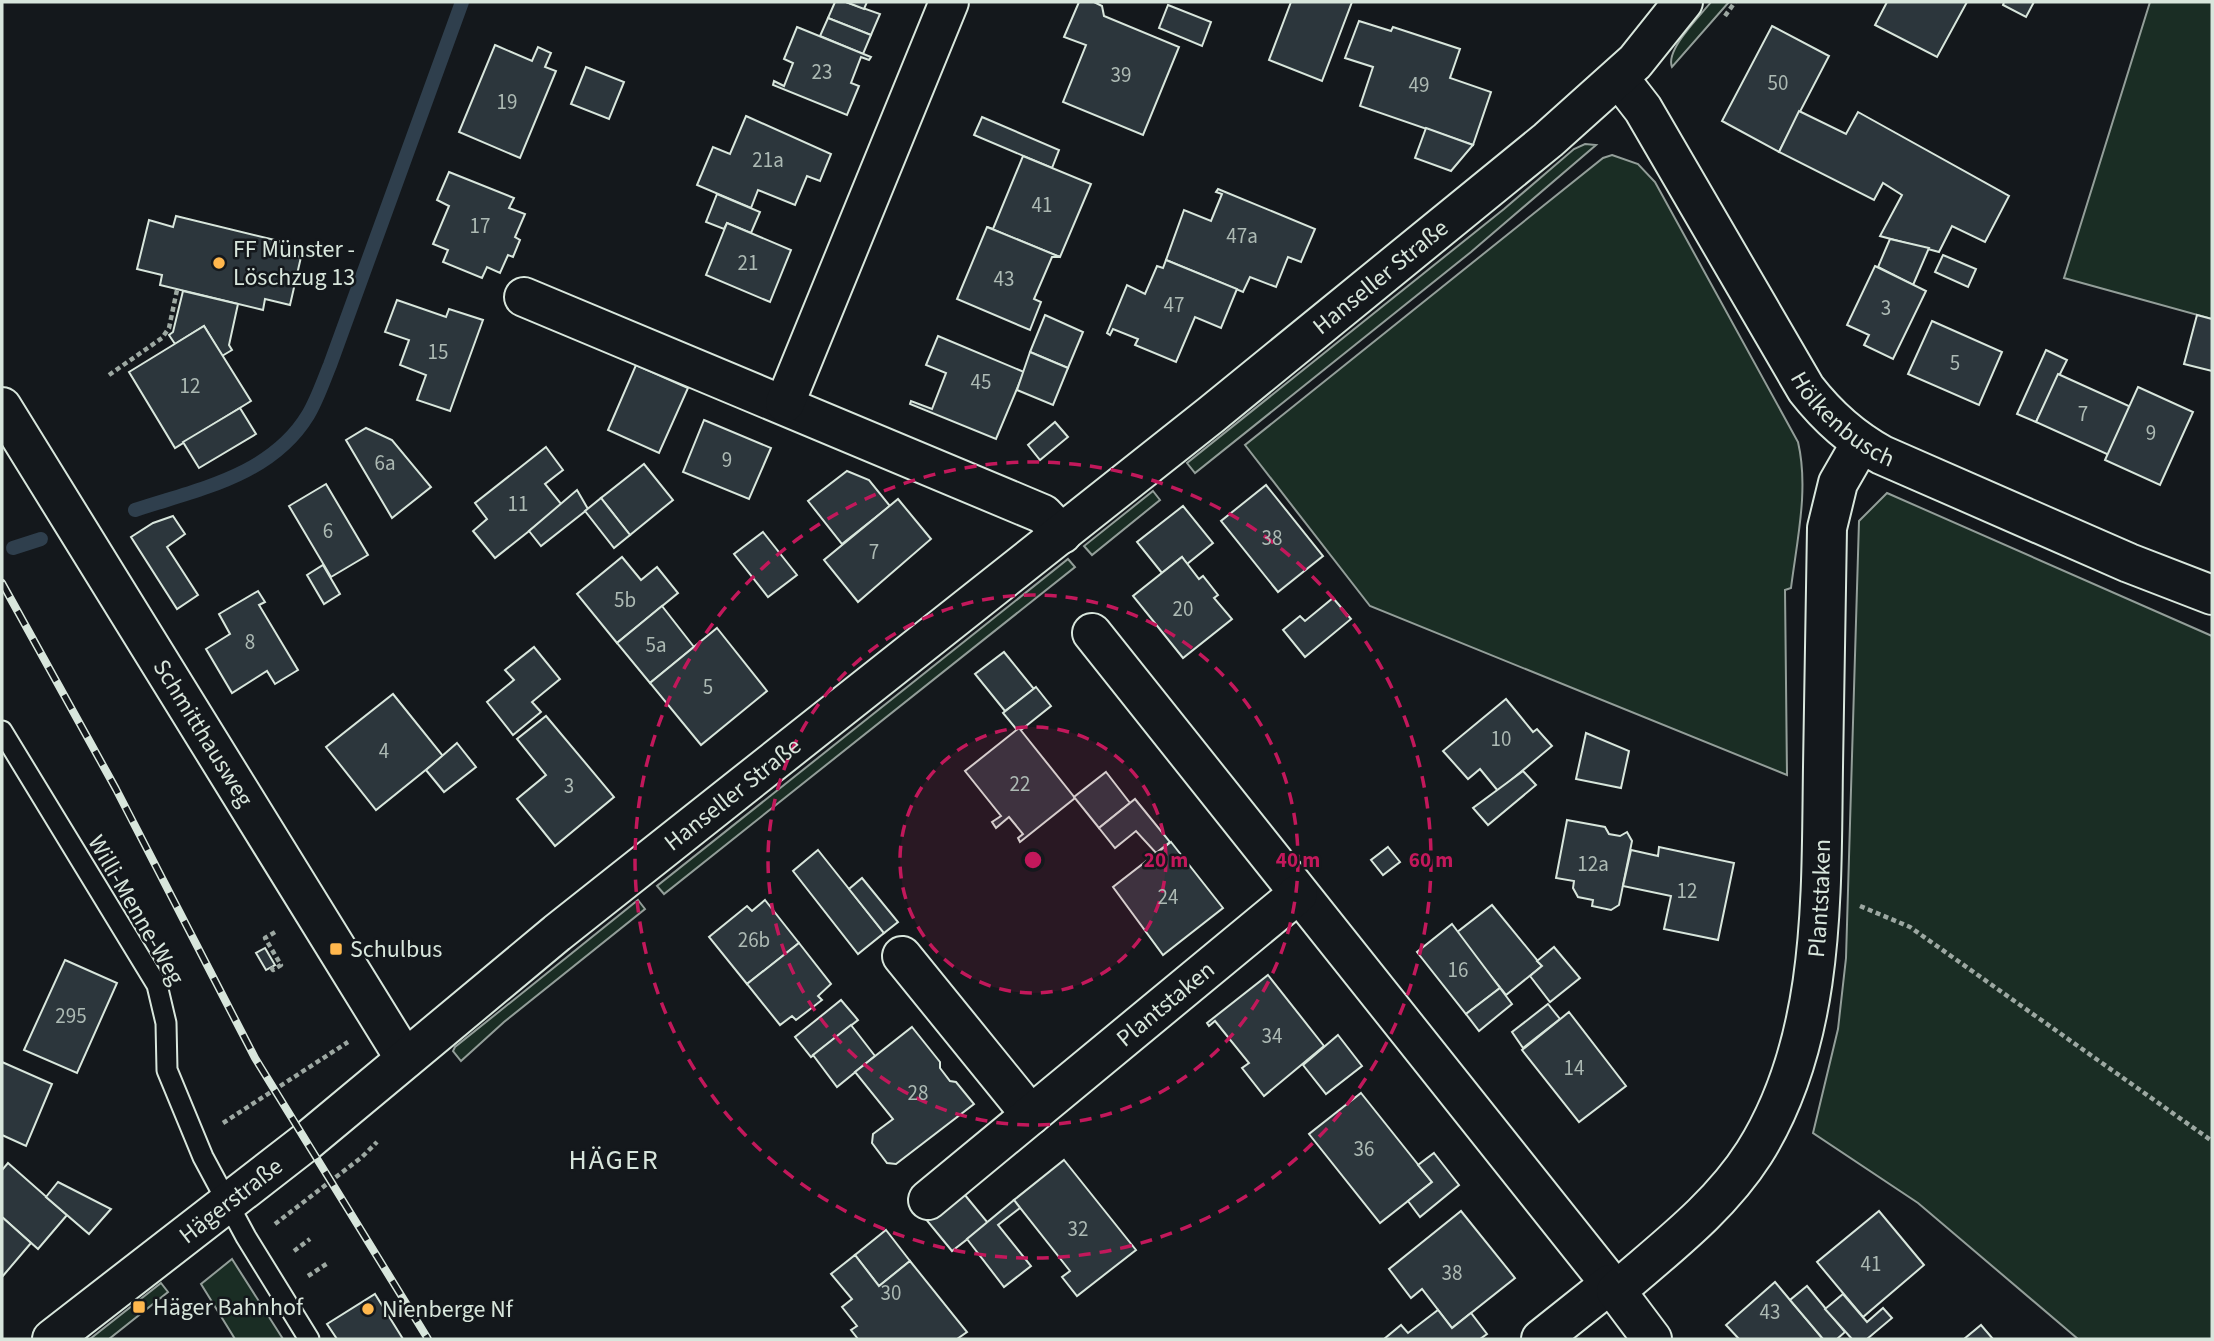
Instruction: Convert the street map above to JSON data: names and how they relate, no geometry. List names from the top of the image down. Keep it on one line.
{"streets":{"street":["Hanseller Straße","Hölkenbusch","Schmitthausweg","Plantstaken","Hägerstraße"],"lane":["Willi-Menne-Weg"]},"crossings":[["Hanseller Straße","Hölkenbusch"],["Hanseller Straße","Schmitthausweg"],["Hanseller Straße","Hägerstraße"],["Hölkenbusch","Plantstaken"],["Schmitthausweg","Hägerstraße"],["Willi-Menne-Weg","Hägerstraße"]],"districts":["HÄGER"],"places":{"other":["FF Münster - Löschzug 13","Nienberge Nf"],"transit":["Schulbus","Häger Bahnhof"]},"house_numbers":["23","39","50","49","19","21a","41","17","47a","21","43","47","3","15","5","45","12","7","9","9","6a","11","6","38","7","5b","20","8","5a","5","10","4","22","3","12a","12","24","26b","16","295","34","14","28","36","32","41","38","30","43"],"rings":["20 m","40 m","60 m"]}
